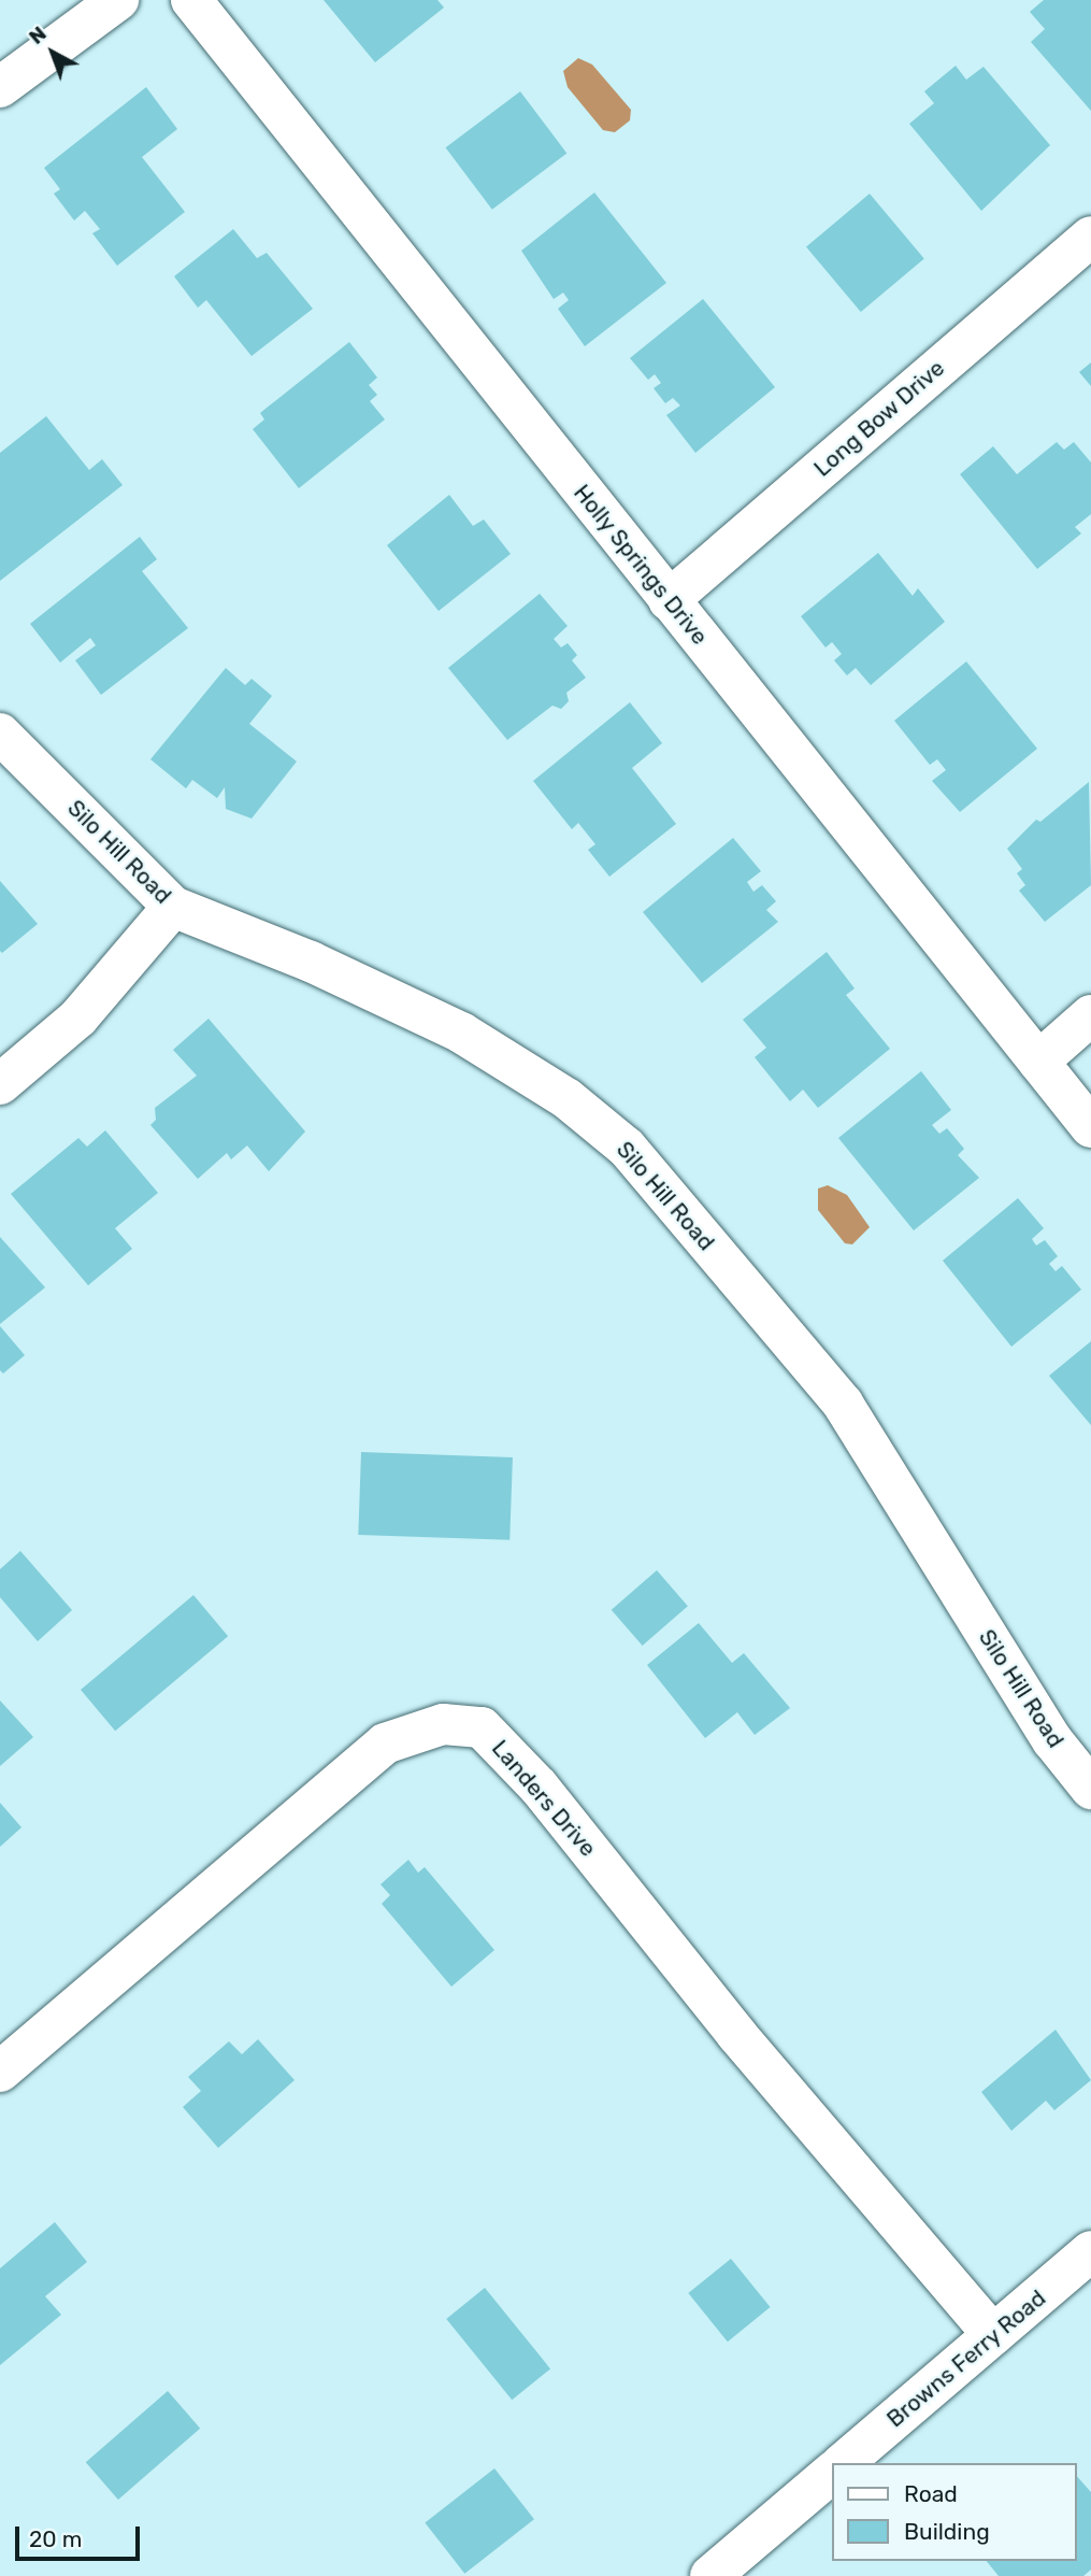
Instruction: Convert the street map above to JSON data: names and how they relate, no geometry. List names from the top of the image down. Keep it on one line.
{"streets":{"street":["Long Bow Drive","Holly Springs Drive","Silo Hill Road","Landers Drive","Browns Ferry Road"]},"crossings":[["Long Bow Drive","Holly Springs Drive"],["Landers Drive","Browns Ferry Road"]],"legend":["Road","Building"],"scale_bar":"20 m","north":"top left"}
